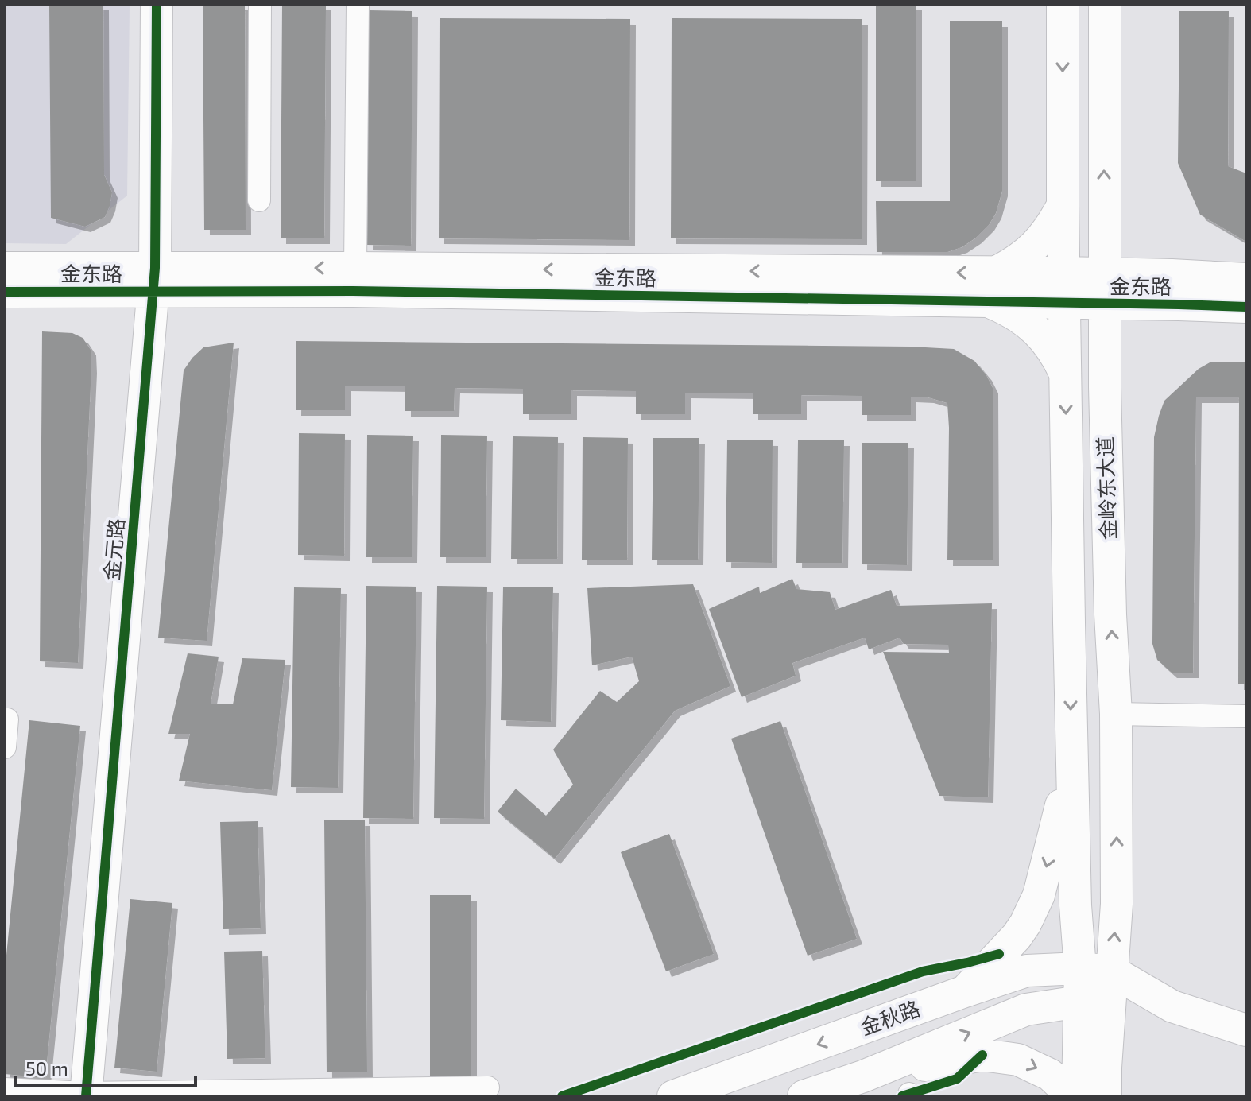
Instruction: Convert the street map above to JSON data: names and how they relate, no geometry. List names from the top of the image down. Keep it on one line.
{"streets":{"main road":["金东路","金岭东大道","金元路","金秋路"]},"crossings":[["金东路","金岭东大道"],["金东路","金元路"],["金岭东大道","金秋路"]],"scale_bar":"50 m"}
